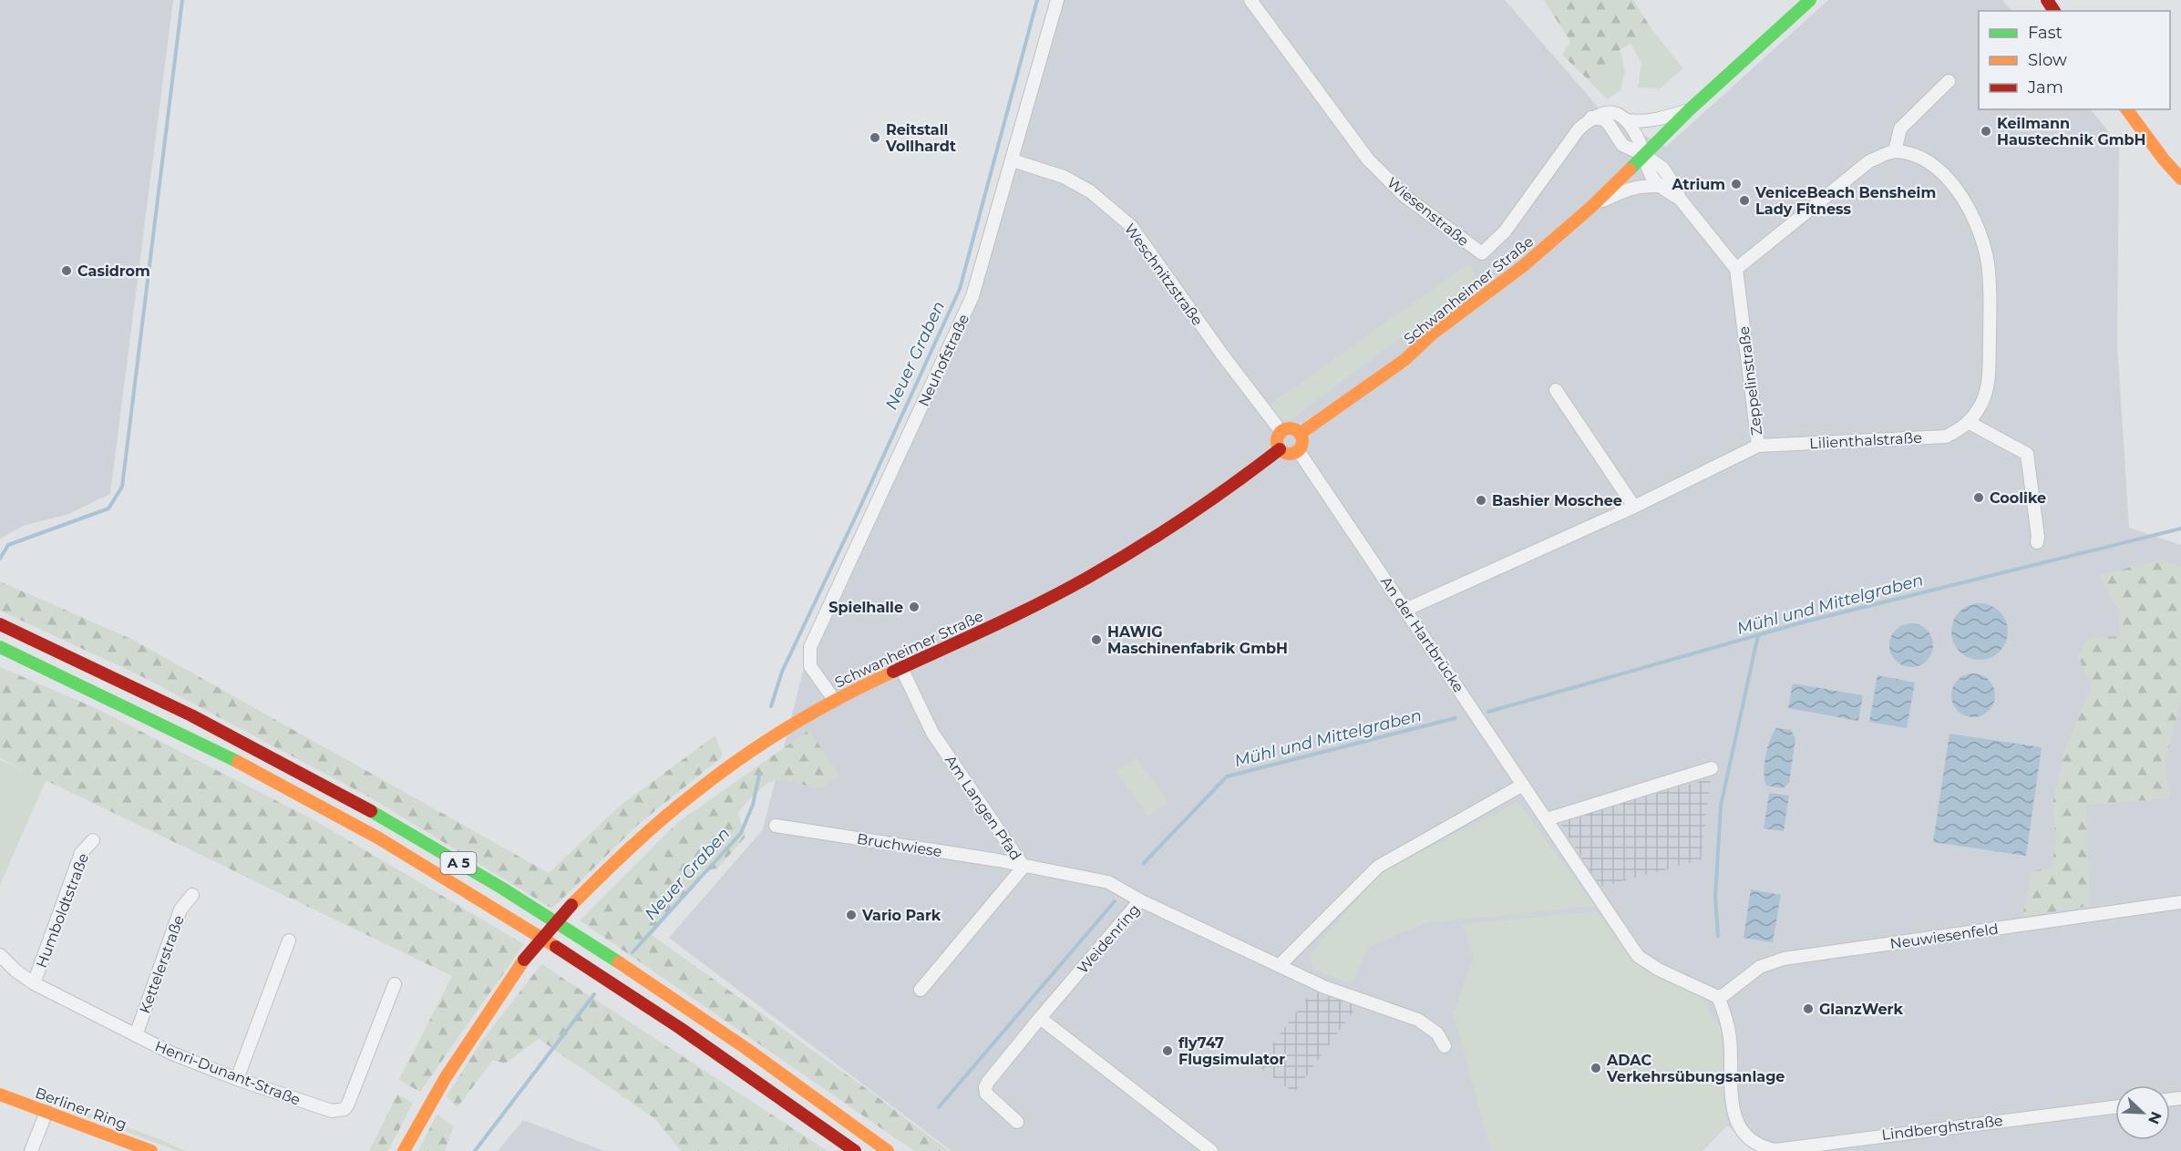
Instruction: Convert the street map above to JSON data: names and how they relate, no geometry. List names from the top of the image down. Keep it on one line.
{"streets":{"main road":["Schwanheimer Straße","A 5","Berliner Ring"],"street":["Wiesenstraße","Weschnitzstraße","Neuhofstraße","Zeppelinstraße","Lilienthalstraße","An der Hartbrücke","Am Langen Pfad","Bruchwiese","Humboldtstraße","Neuwiesenfeld","Weidenring","Kettelerstraße","Henri-Dunant-Straße","Lindberghstraße"]},"crossings":[["Weschnitzstraße","Schwanheimer Straße"],["Weschnitzstraße","Neuhofstraße"],["Weschnitzstraße","An der Hartbrücke"],["Schwanheimer Straße","Neuhofstraße"],["Schwanheimer Straße","An der Hartbrücke"],["Schwanheimer Straße","Am Langen Pfad"],["Zeppelinstraße","Lilienthalstraße"],["Zeppelinstraße","An der Hartbrücke"],["An der Hartbrücke","Neuwiesenfeld"],["An der Hartbrücke","Lindberghstraße"],["Am Langen Pfad","Bruchwiese"],["Am Langen Pfad","Weidenring"],["Humboldtstraße","Henri-Dunant-Straße"],["Neuwiesenfeld","Lindberghstraße"],["Kettelerstraße","Henri-Dunant-Straße"]],"water":["Neuer Graben","Mühl und Mittelgraben"],"places":["Keilmann Haustechnik GmbH","Reitstall Vollhardt","Atrium","VeniceBeach Bensheim Lady Fitness","Casidrom","Coolike","Bashier Moschee","Spielhalle","HAWIG Maschinenfabrik GmbH","Vario Park","GlanzWerk","fly747 Flugsimulator","ADAC Verkehrsübungsanlage"],"legend":["Fast","Slow","Jam"],"north":"bottom right"}
